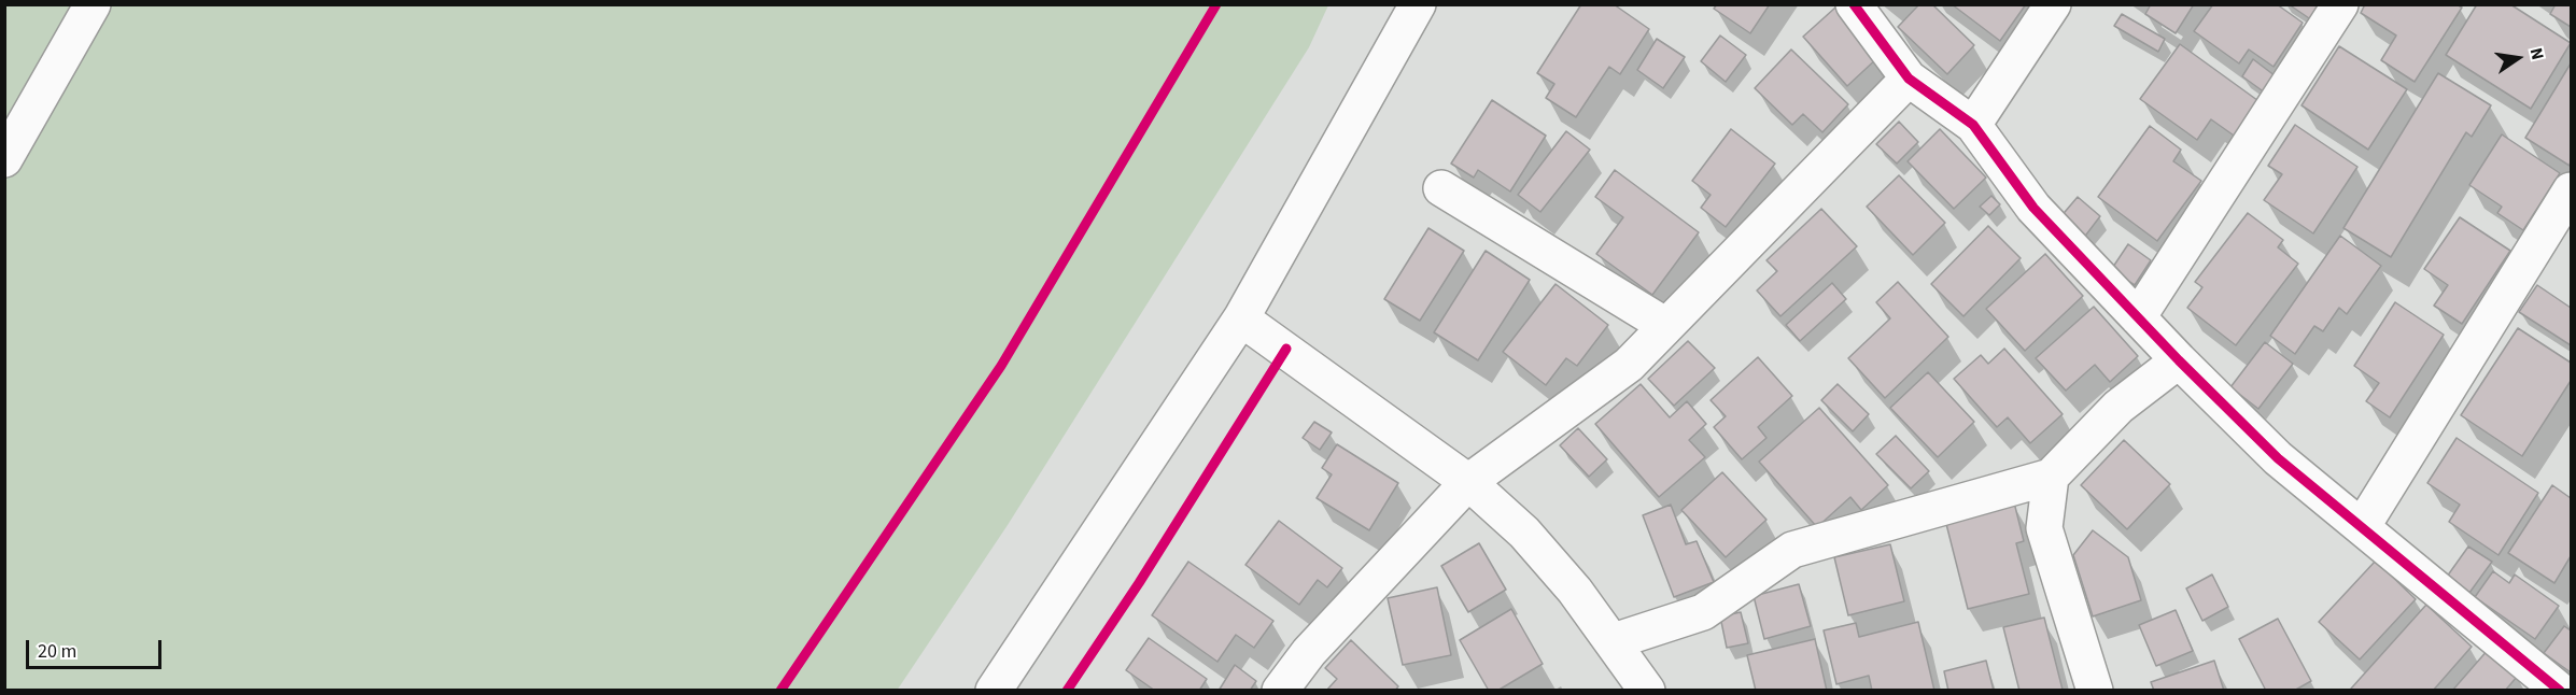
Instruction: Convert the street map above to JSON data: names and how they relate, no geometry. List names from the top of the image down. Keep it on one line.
{"scale_bar":"20 m","north":"right"}
